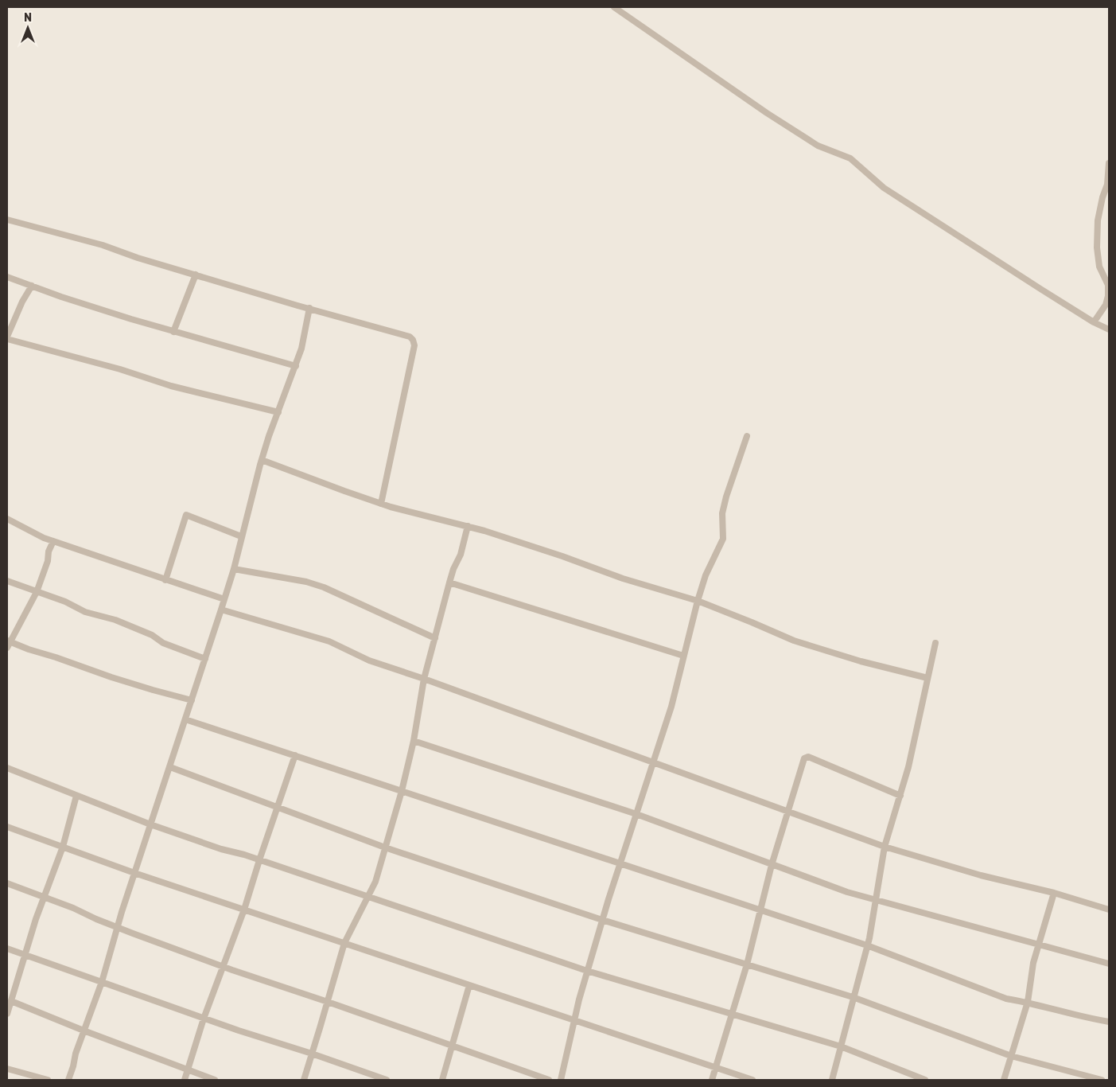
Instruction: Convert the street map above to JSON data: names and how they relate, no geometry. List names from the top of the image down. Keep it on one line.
{"north":"top"}
